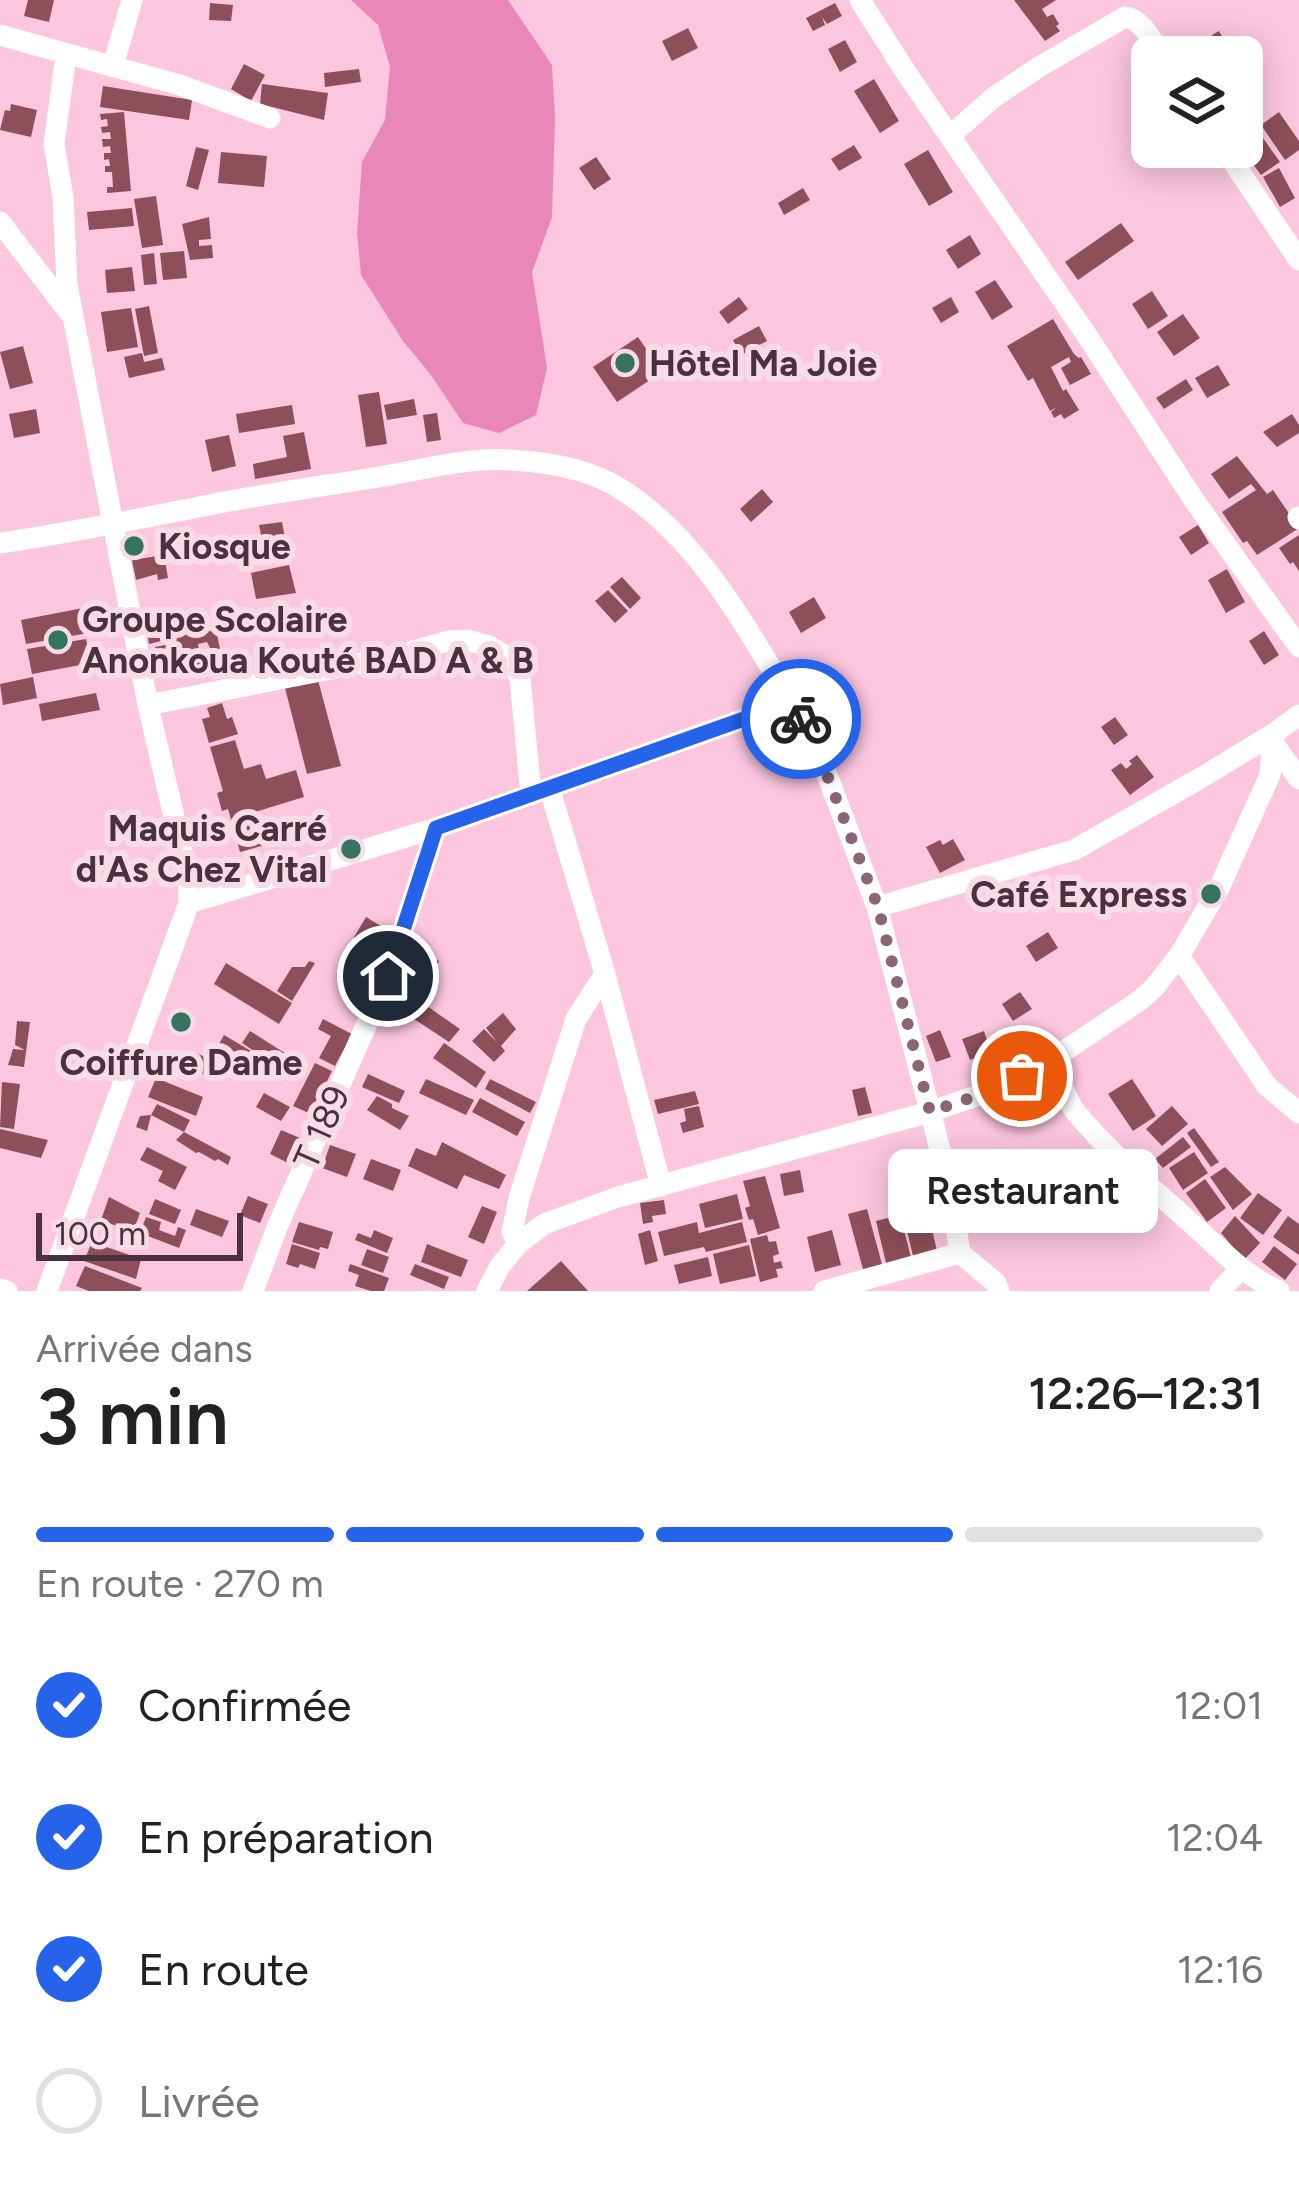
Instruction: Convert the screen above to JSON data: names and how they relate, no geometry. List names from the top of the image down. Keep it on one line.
{"streets":{"street":["T 189"]},"places":["Hôtel Ma Joie","Kiosque","Groupe Scolaire Anonkoua Kouté BAD A & B","Maquis Carré d'As Chez Vital","Café Express","Coiffure Dame","Restaurant"],"scale_bar":"100 m","page":{"bubble":"Restaurant","scale":"100 m","heading":["3 min","Arrivée dans","12:26–12:31"],"bar":"En route · 270 m","list":[["Confirmée","12:01"],["En préparation","12:04"],["En route","12:16"],"Livrée"]}}
